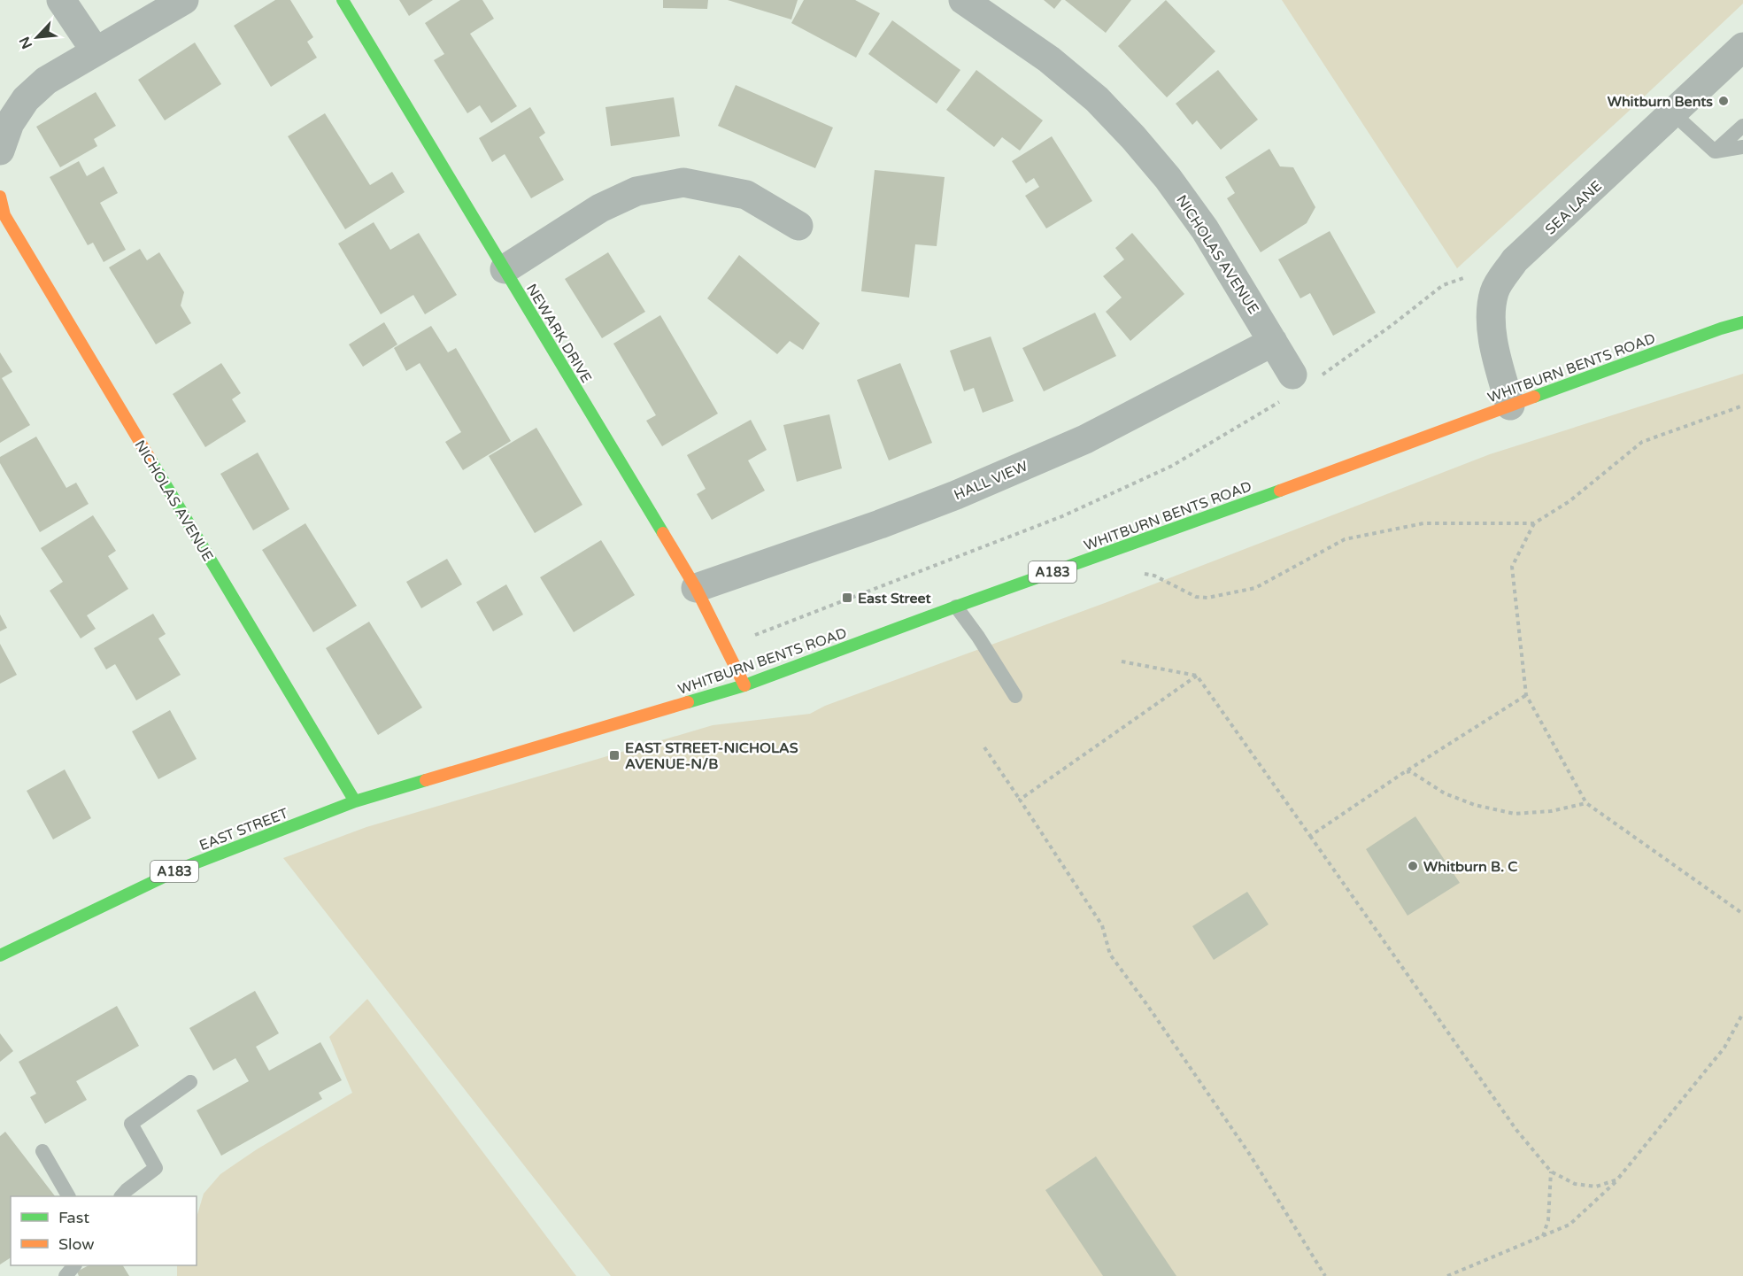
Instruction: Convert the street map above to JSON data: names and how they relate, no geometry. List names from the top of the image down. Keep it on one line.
{"streets":{"main road":["NICHOLAS AVENUE","NEWARK DRIVE","WHITBURN BENTS ROAD","A183","EAST STREET"],"street":["SEA LANE","HALL VIEW"]},"crossings":[["SEA LANE","WHITBURN BENTS ROAD"],["NICHOLAS AVENUE","WHITBURN BENTS ROAD"],["NICHOLAS AVENUE","HALL VIEW"],["NICHOLAS AVENUE","EAST STREET"],["NEWARK DRIVE","WHITBURN BENTS ROAD"],["NEWARK DRIVE","HALL VIEW"],["WHITBURN BENTS ROAD","EAST STREET"]],"places":{"other":["Whitburn Bents","Whitburn B. C"],"transit":["East Street","EAST STREET-NICHOLAS AVENUE-N/B"]},"legend":["Fast","Slow"],"north":"bottom left"}
